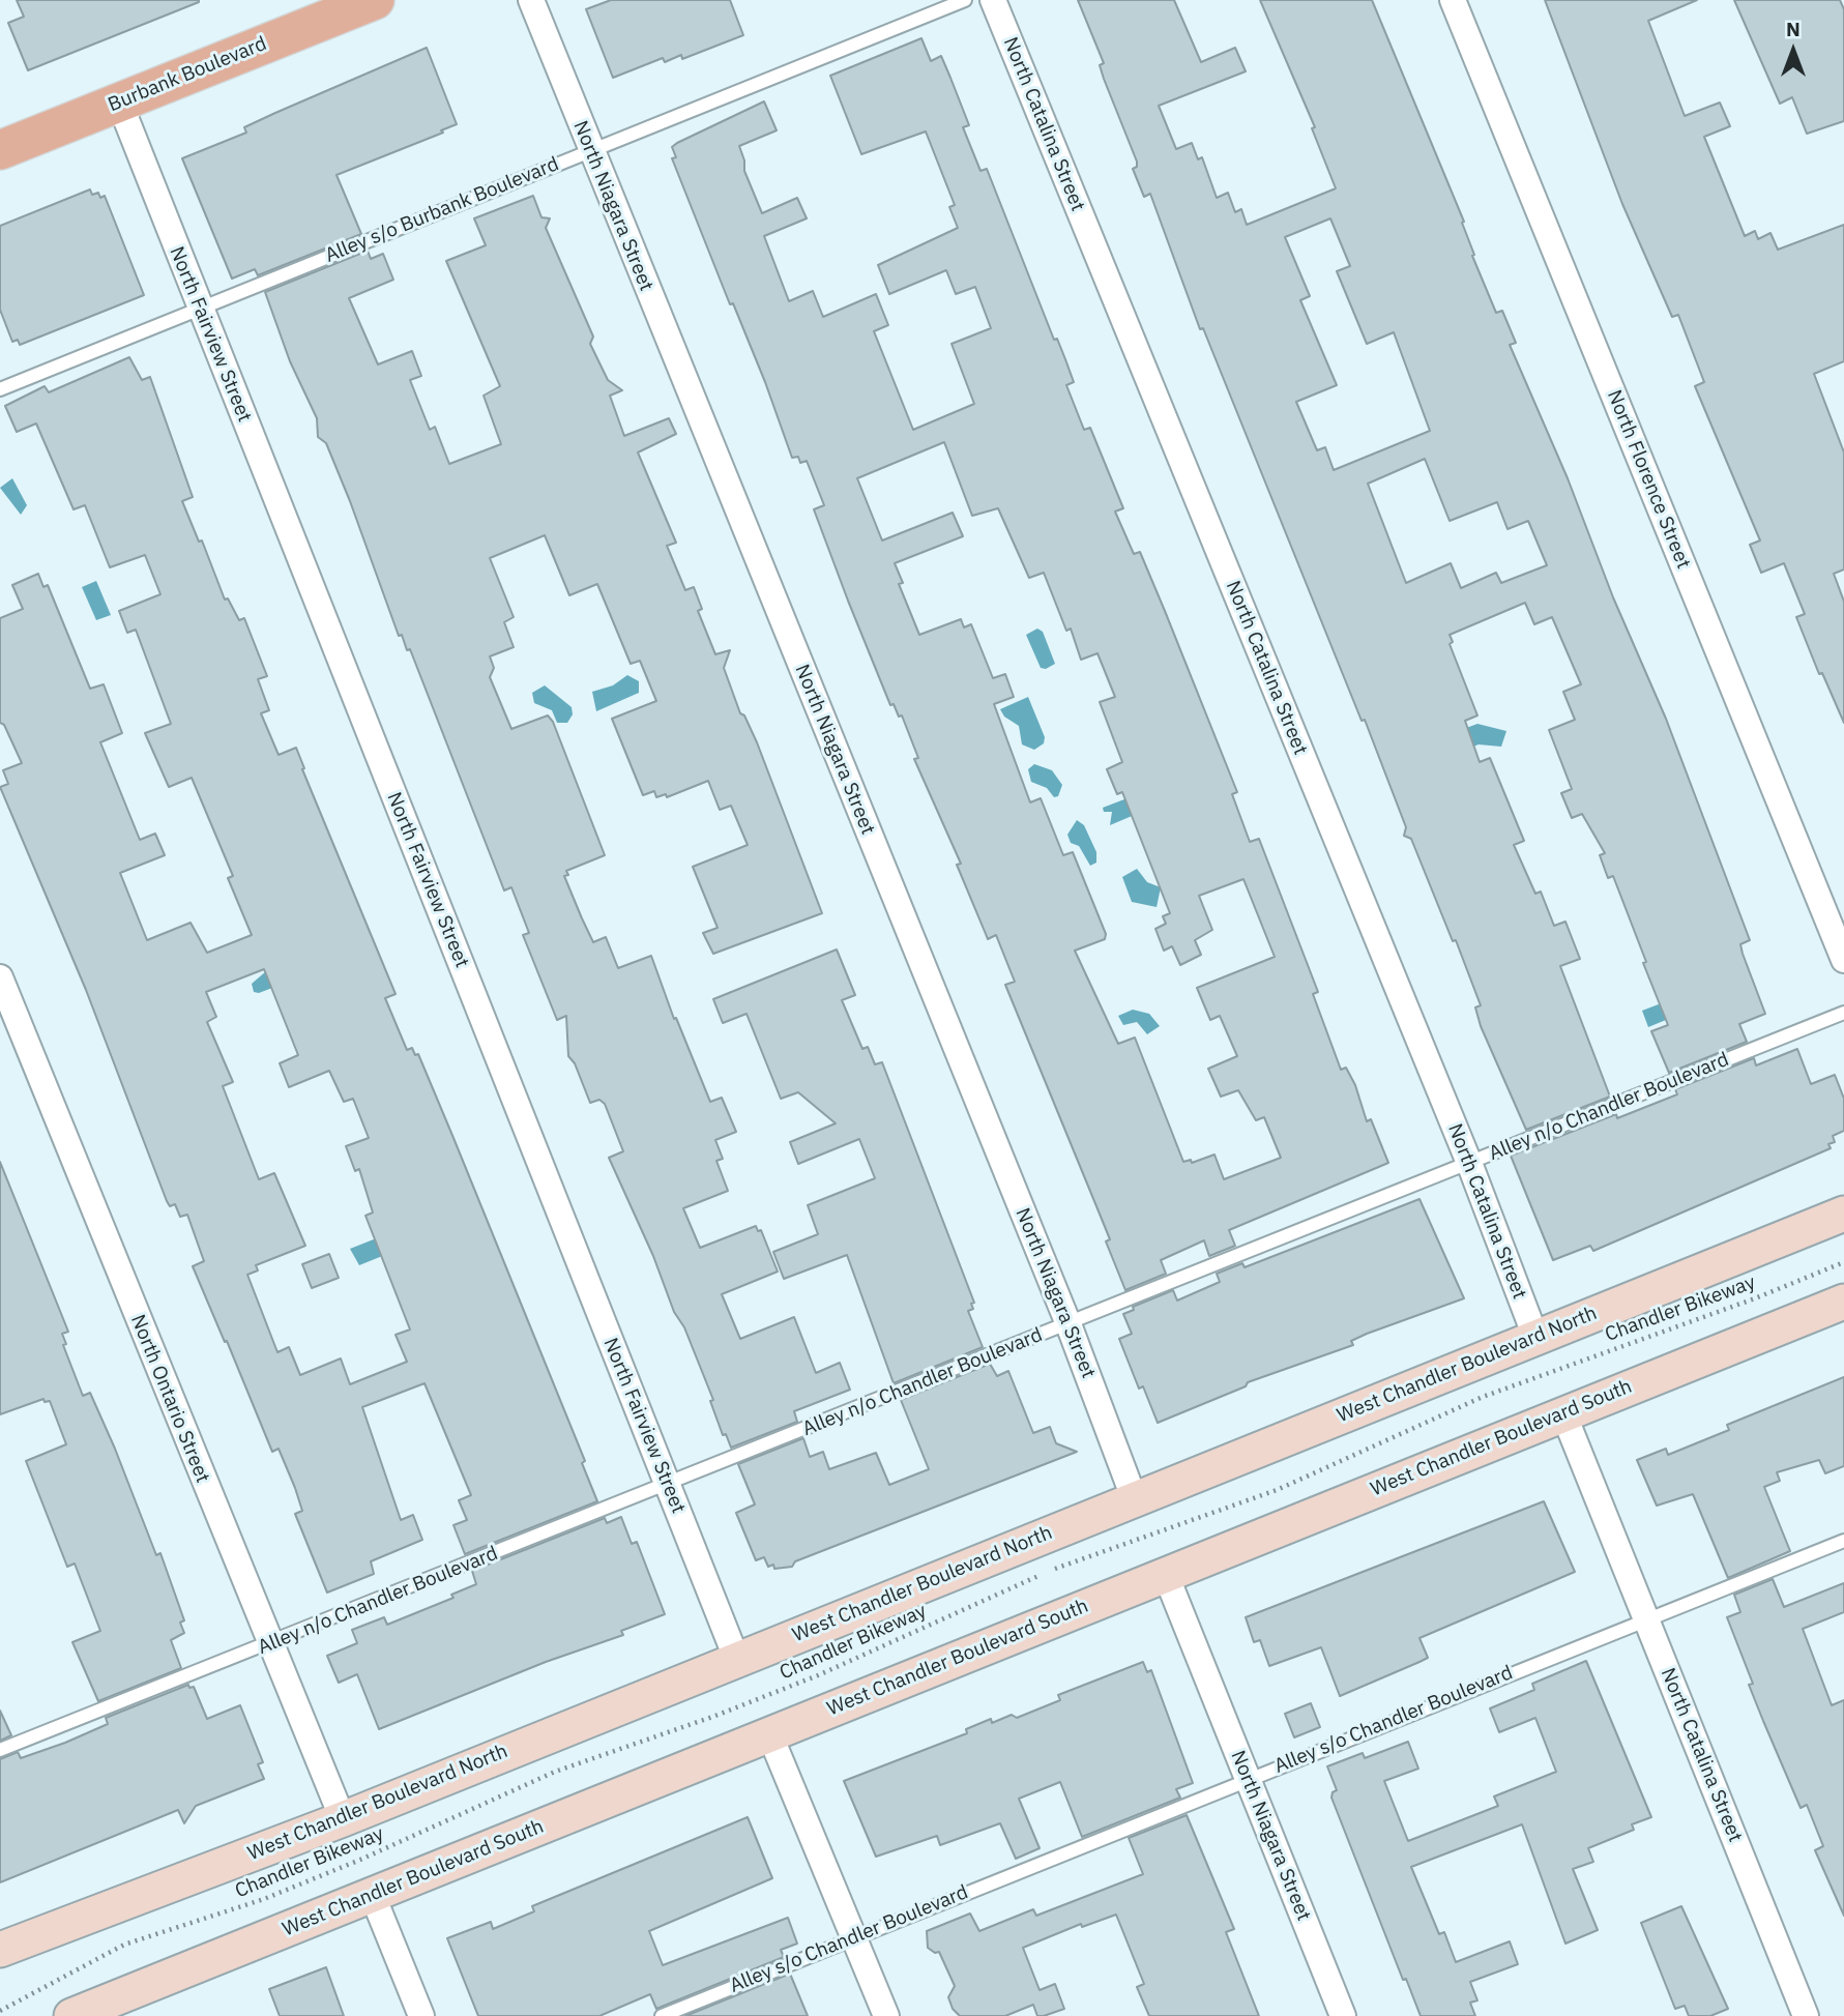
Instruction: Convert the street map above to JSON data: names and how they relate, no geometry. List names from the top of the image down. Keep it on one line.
{"streets":{"main road":["Burbank Boulevard","West Chandler Boulevard North","West Chandler Boulevard South"],"street":["North Catalina Street","North Niagara Street","North Fairview Street","North Florence Street","North Ontario Street"],"lane":["Alley s/o Burbank Boulevard","Alley n/o Chandler Boulevard","Alley s/o Chandler Boulevard"],"path":["Chandler Bikeway"]},"crossings":[["Burbank Boulevard","North Fairview Street"],["North Catalina Street","Alley n/o Chandler Boulevard"],["North Catalina Street","West Chandler Boulevard North"],["North Catalina Street","West Chandler Boulevard South"],["North Catalina Street","Alley s/o Chandler Boulevard"],["North Niagara Street","Alley s/o Burbank Boulevard"],["North Niagara Street","Alley n/o Chandler Boulevard"],["North Niagara Street","West Chandler Boulevard North"],["North Niagara Street","West Chandler Boulevard South"],["North Niagara Street","Alley s/o Chandler Boulevard"],["Alley s/o Burbank Boulevard","North Fairview Street"],["North Fairview Street","Alley n/o Chandler Boulevard"],["North Fairview Street","West Chandler Boulevard North"],["Alley n/o Chandler Boulevard","North Ontario Street"],["West Chandler Boulevard North","North Ontario Street"]],"north":"top"}
